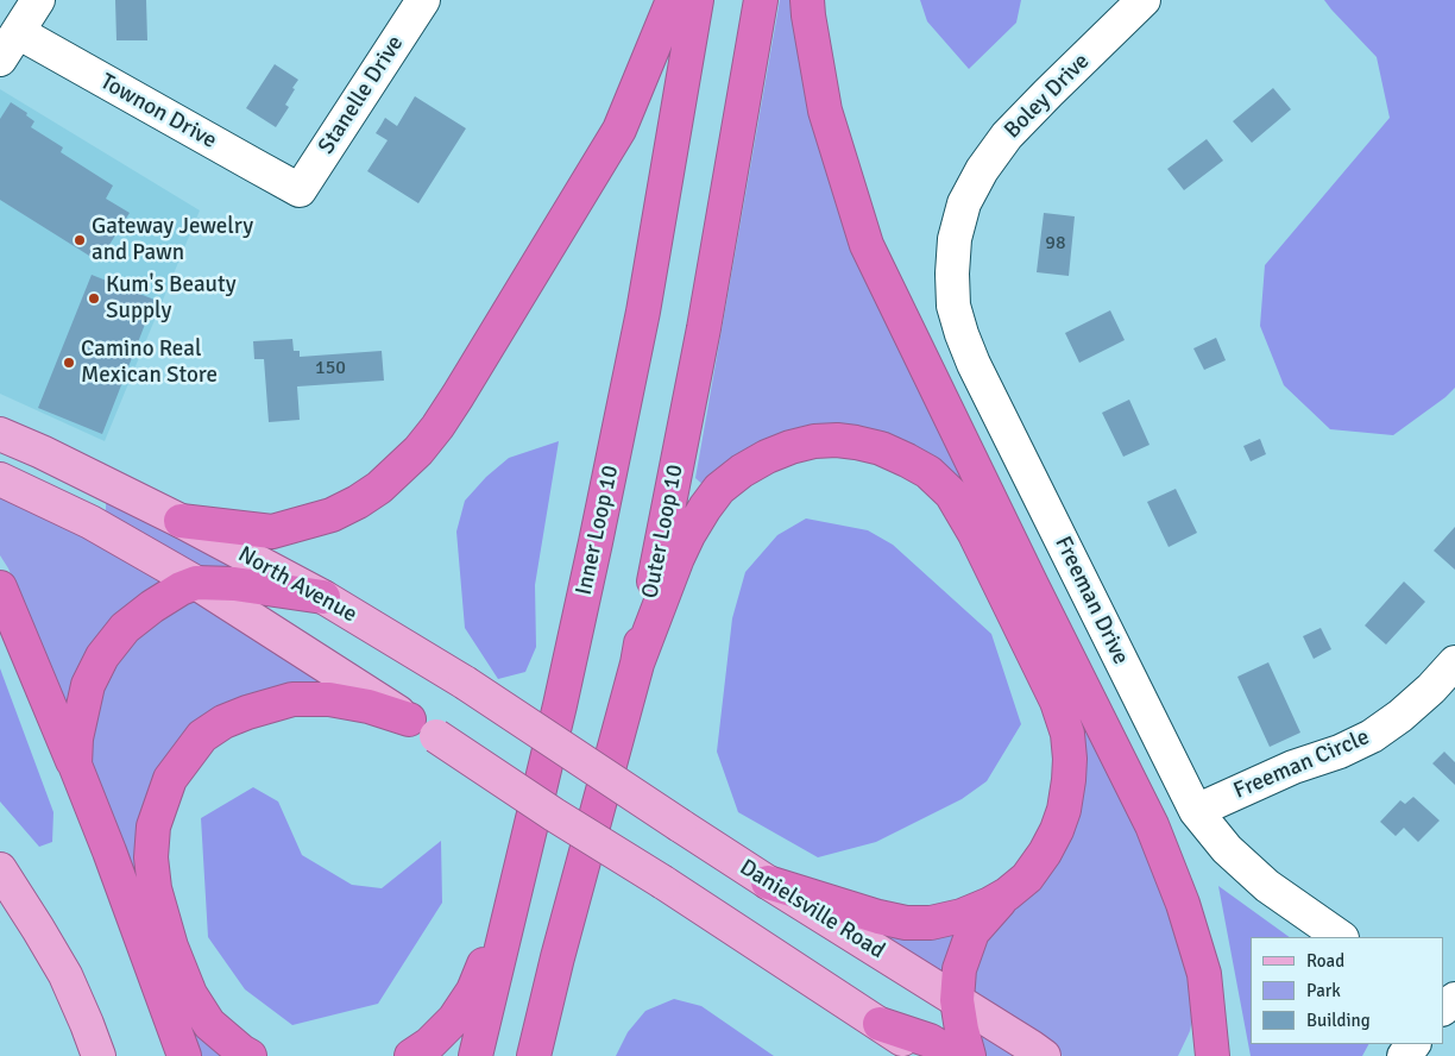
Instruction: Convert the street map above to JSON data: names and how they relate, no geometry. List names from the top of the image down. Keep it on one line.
{"streets":{"highway":["Inner Loop 10","Outer Loop 10"],"main road":["North Avenue","Danielsville Road"],"street":["Stanelle Drive","Boley Drive","Townon Drive","Freeman Drive","Freeman Circle"]},"crossings":[["Stanelle Drive","Townon Drive"],["Boley Drive","Freeman Drive"],["North Avenue","Danielsville Road"],["Freeman Drive","Freeman Circle"]],"places":["Gateway Jewelry and Pawn","Kum's Beauty Supply","Camino Real Mexican Store"],"house_numbers":["98","150"],"legend":["Road","Park","Building"]}
